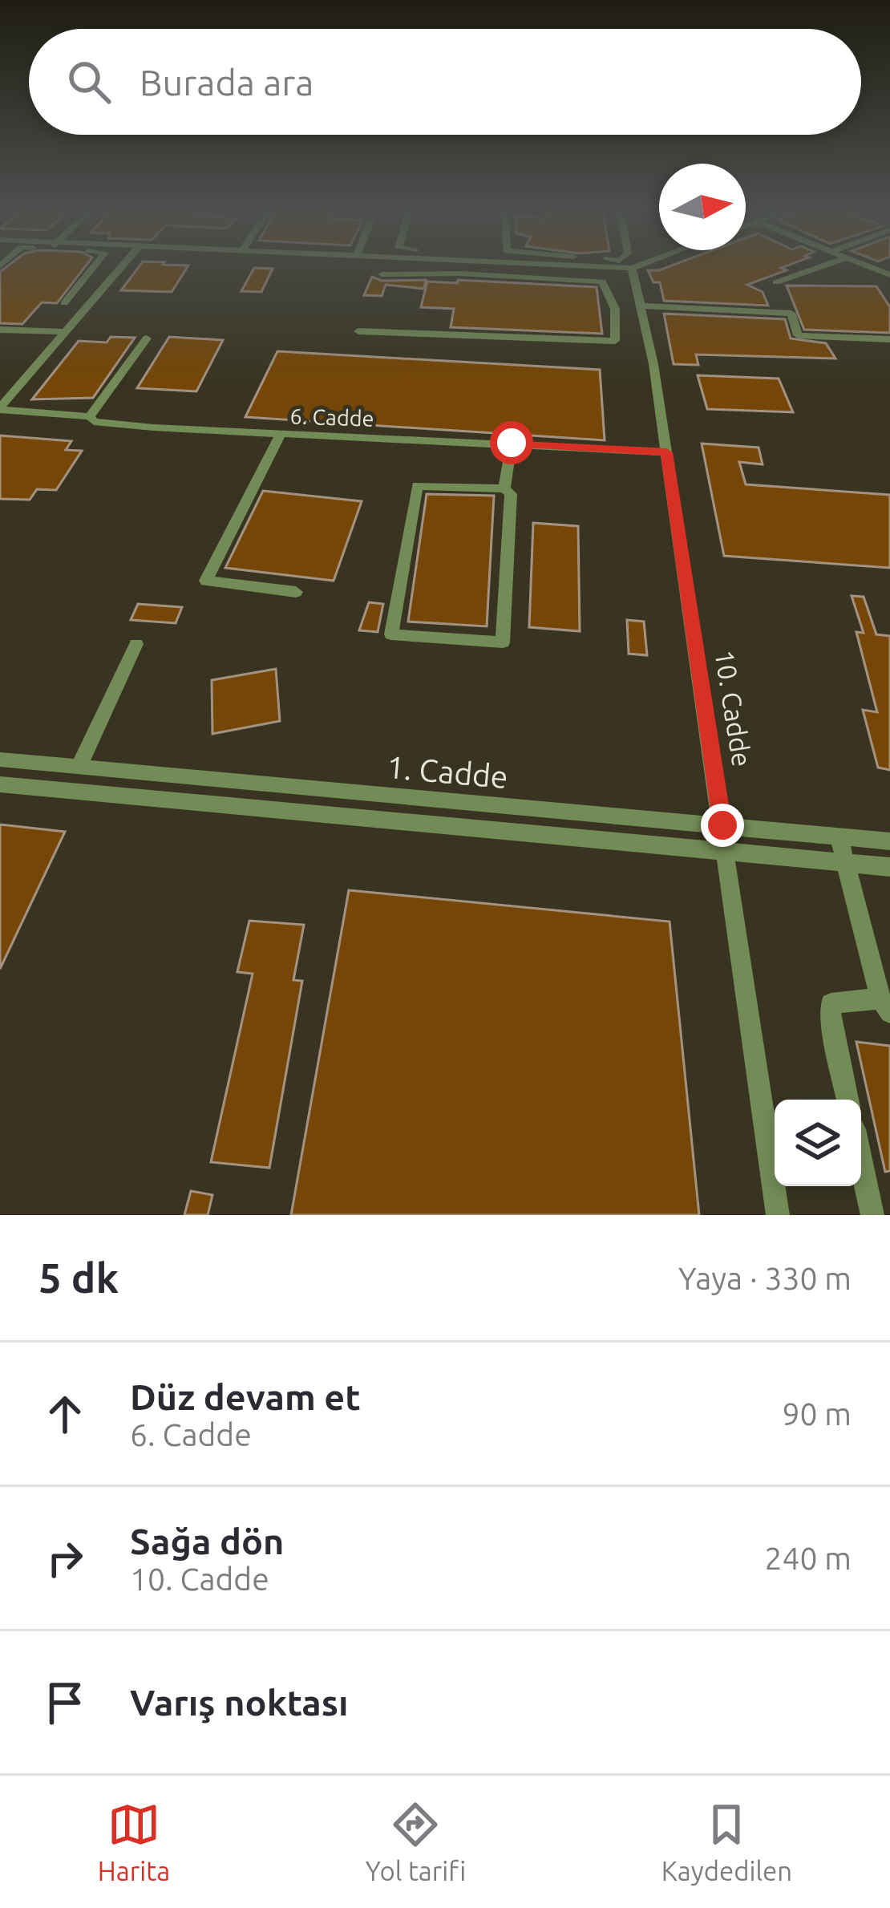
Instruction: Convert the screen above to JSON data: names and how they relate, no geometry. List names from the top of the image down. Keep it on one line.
{"streets":{"street":["6. Cadde","10. Cadde","1. Cadde"]},"crossings":[["6. Cadde","10. Cadde"],["10. Cadde","1. Cadde"]],"north":"right","page":{"search":"Burada ara","heading":["5 dk","Yaya · 330 m"],"list":[["Düz devam et","6. Cadde","90 m"],["Sağa dön","10. Cadde","240 m"],"Varış noktası"],"nav":["Harita","Yol tarifi","Kaydedilen"]}}
